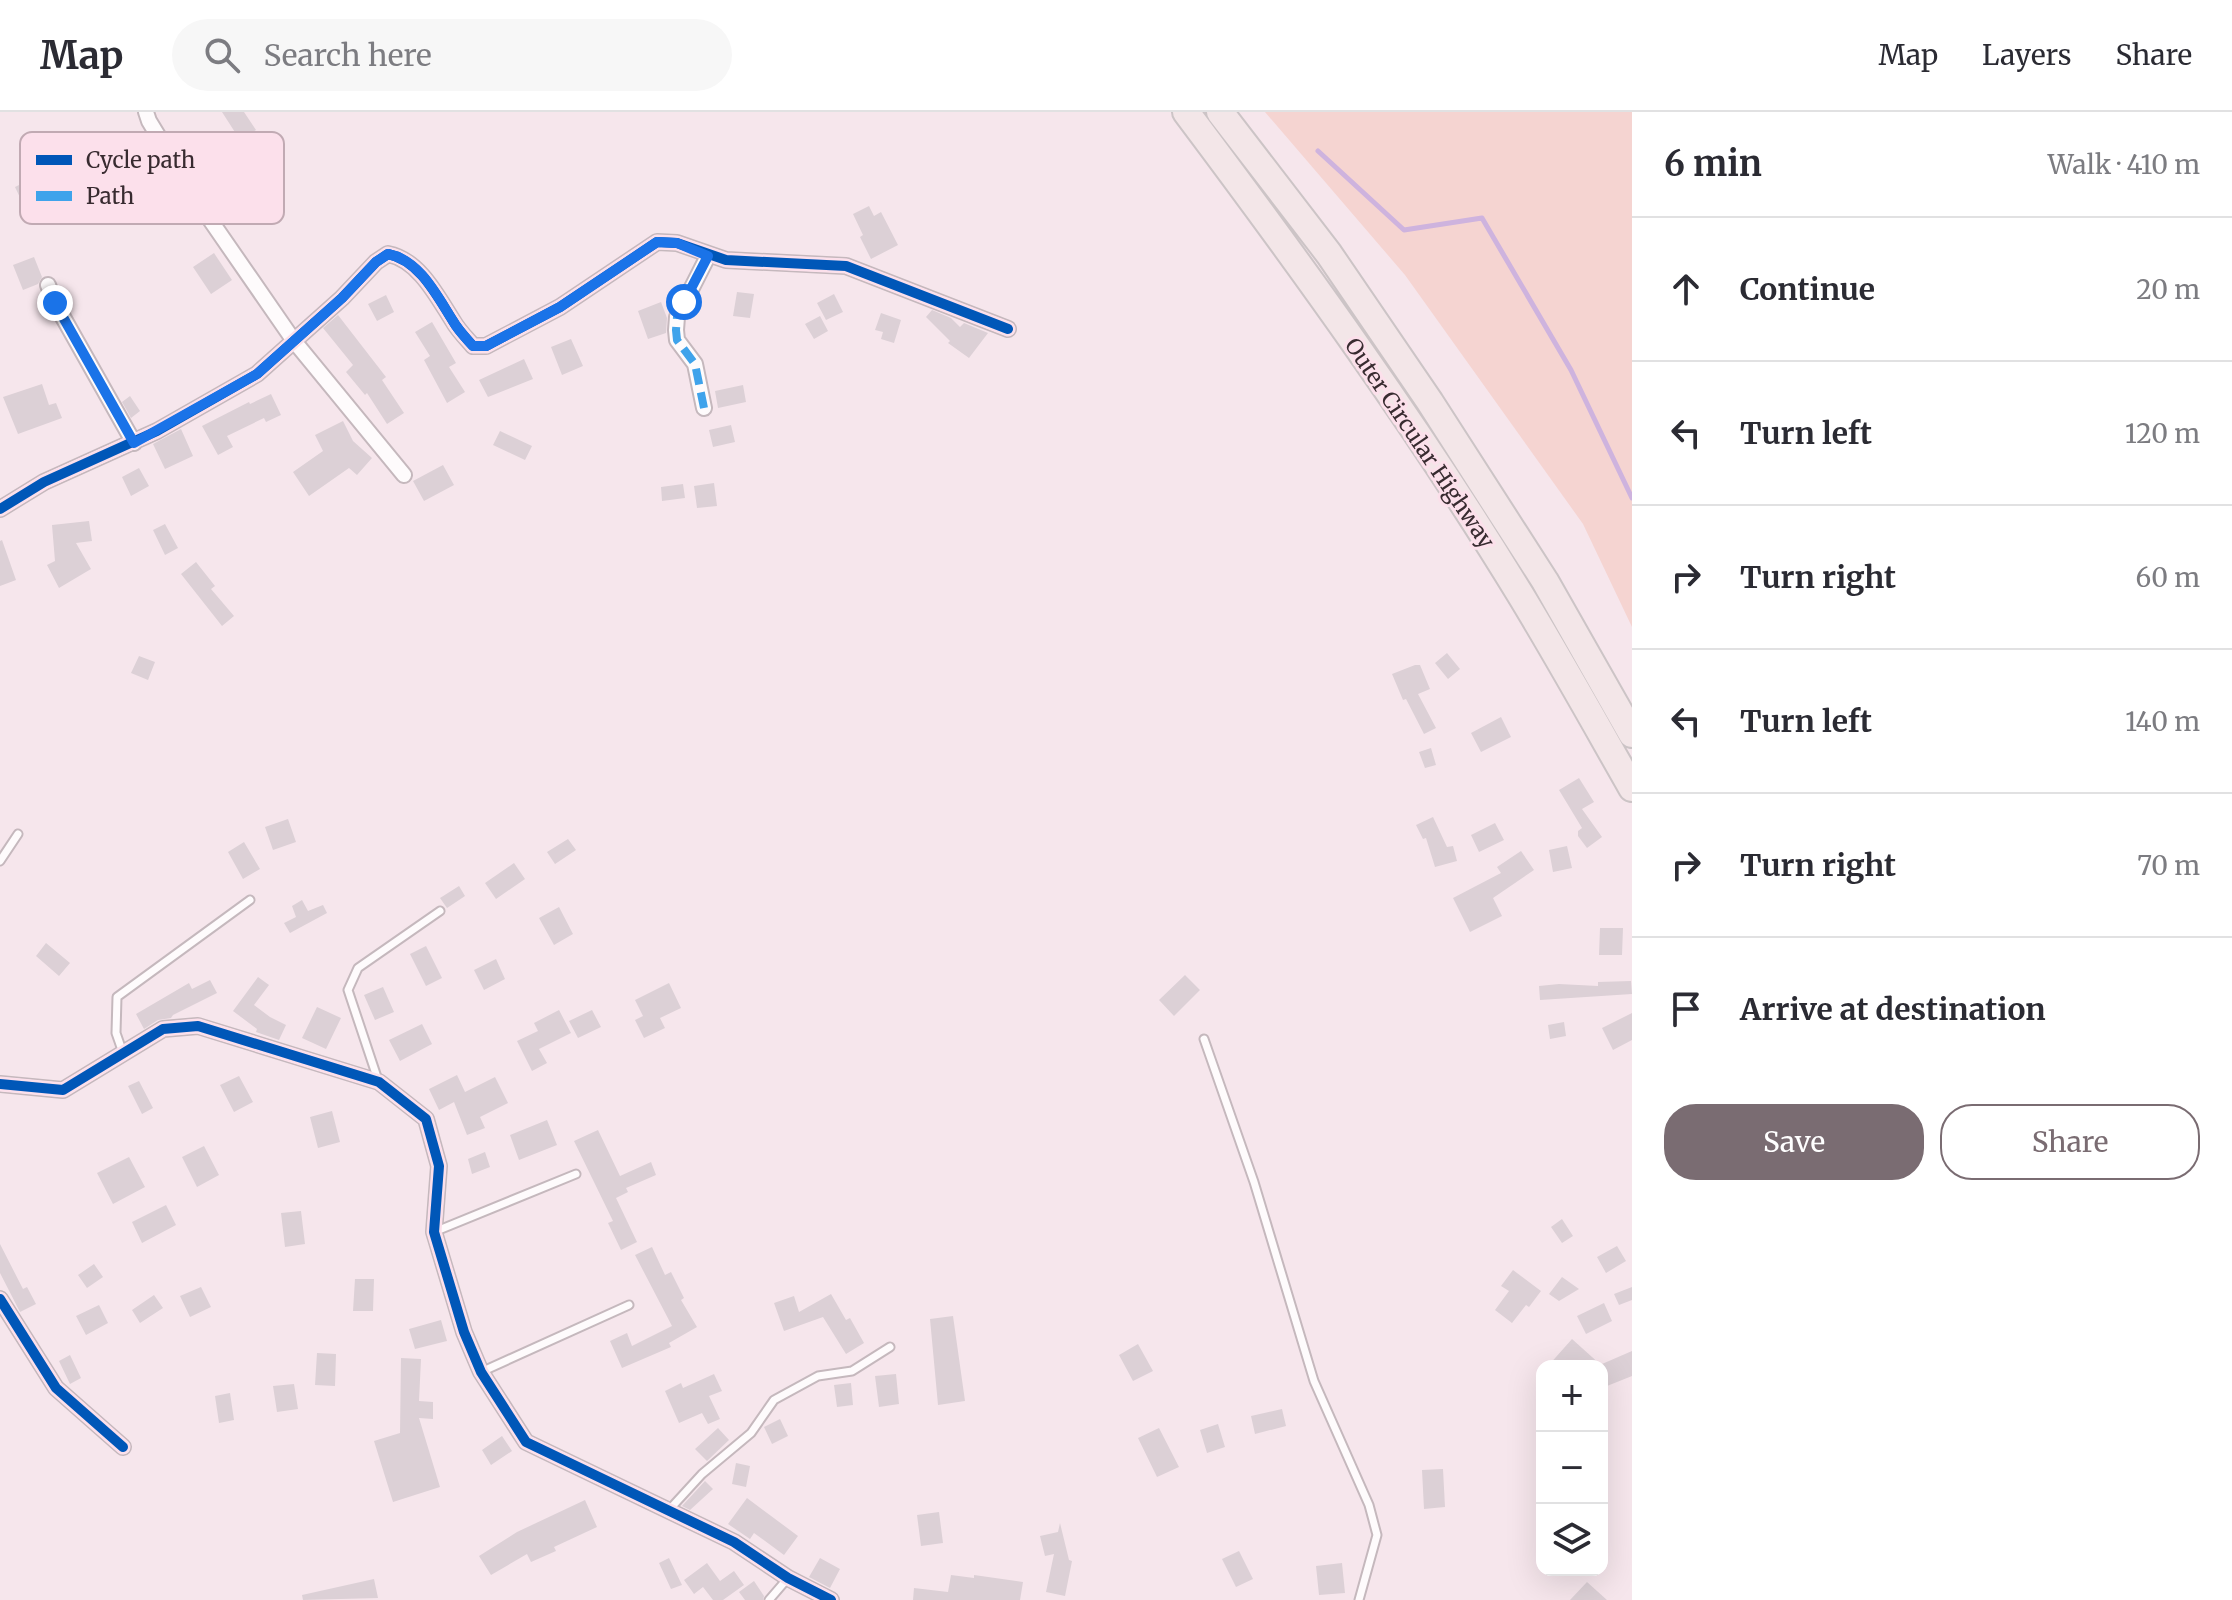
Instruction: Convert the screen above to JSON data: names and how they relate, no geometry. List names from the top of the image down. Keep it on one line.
{"streets":{"highway":["Outer Circular Highway"]},"legend":["Cycle path","Path"],"page":{"header":"Map","search":"Search here","nav":["Map","Layers","Share"],"heading":["6 min","Walk · 410 m"],"list":[["Continue","20 m"],["Turn left","120 m"],["Turn right","60 m"],["Turn left","140 m"],["Turn right","70 m"],"Arrive at destination"],"buttons":["Save","Share"],"map_buttons":["+","−"]}}
